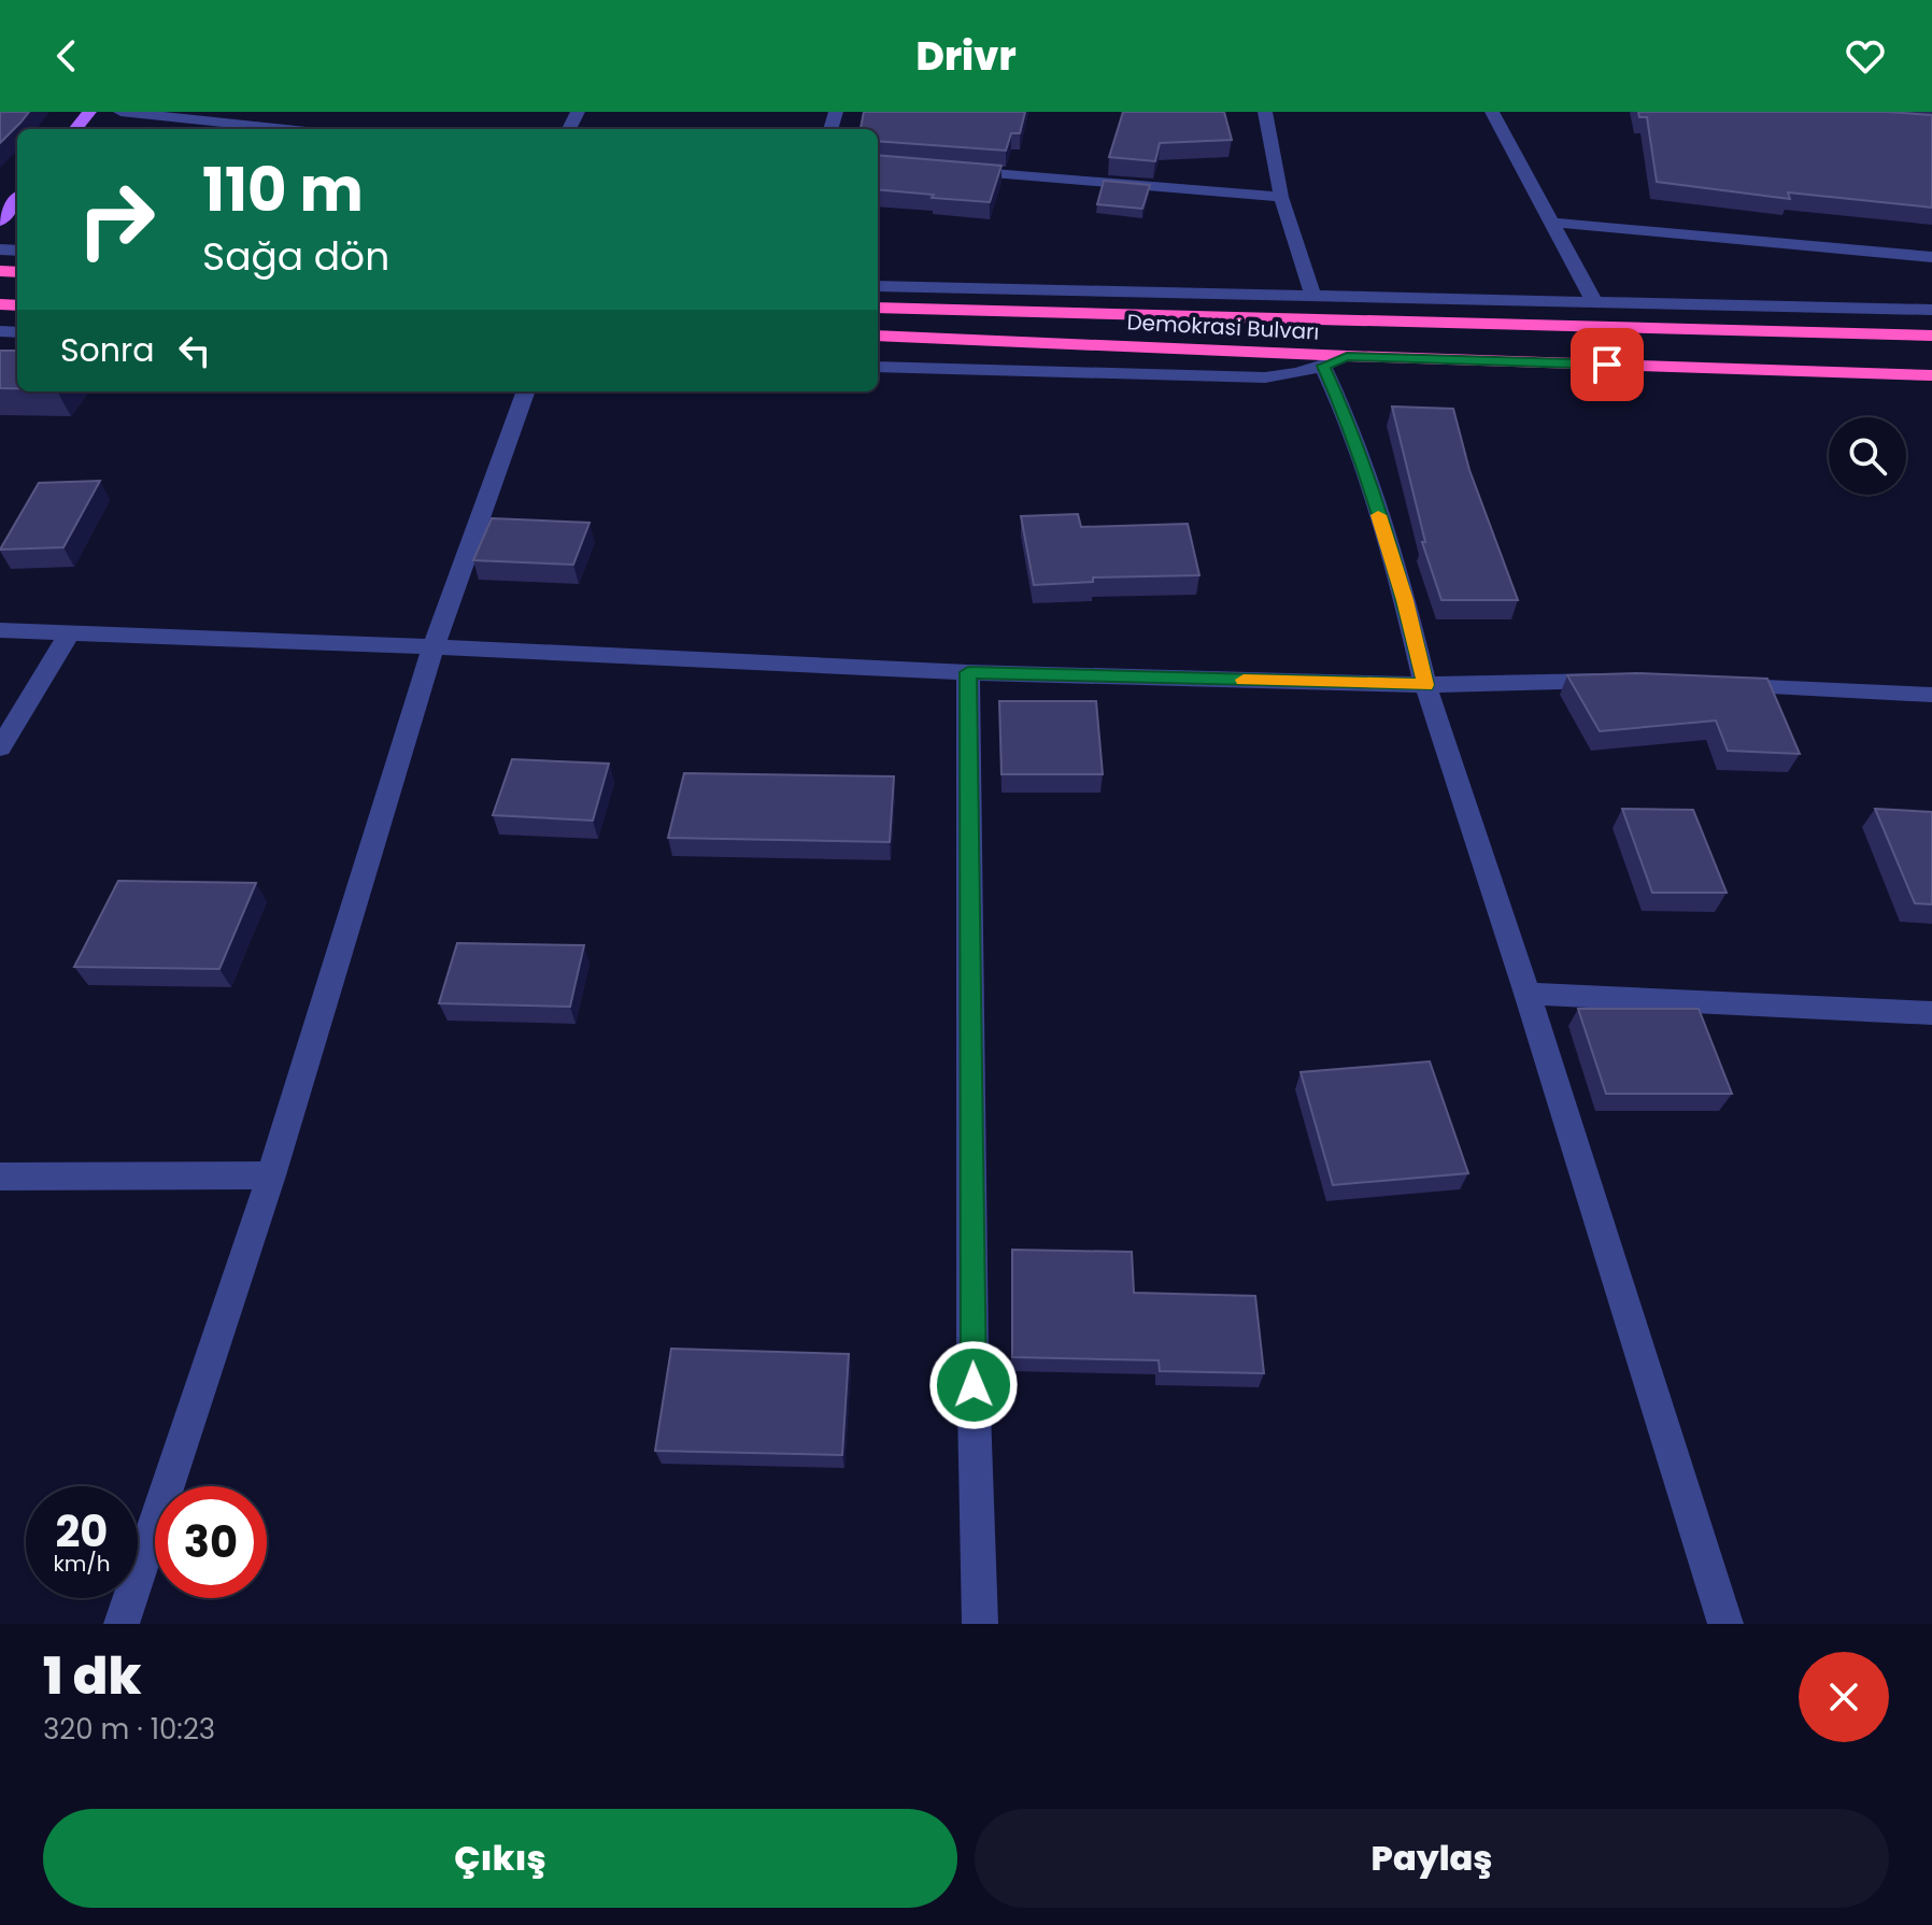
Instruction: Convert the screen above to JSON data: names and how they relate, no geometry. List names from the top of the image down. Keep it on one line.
{"streets":{"highway":["Demokrasi Bulvarı"]},"page":{"header":"Drivr","turn":["110 m","Sağa dön"],"then":"Sonra","speed":"20 km/h","limit":"30","heading":["1 dk","320 m · 10:23"],"buttons":["Çıkış","Paylaş"]}}
